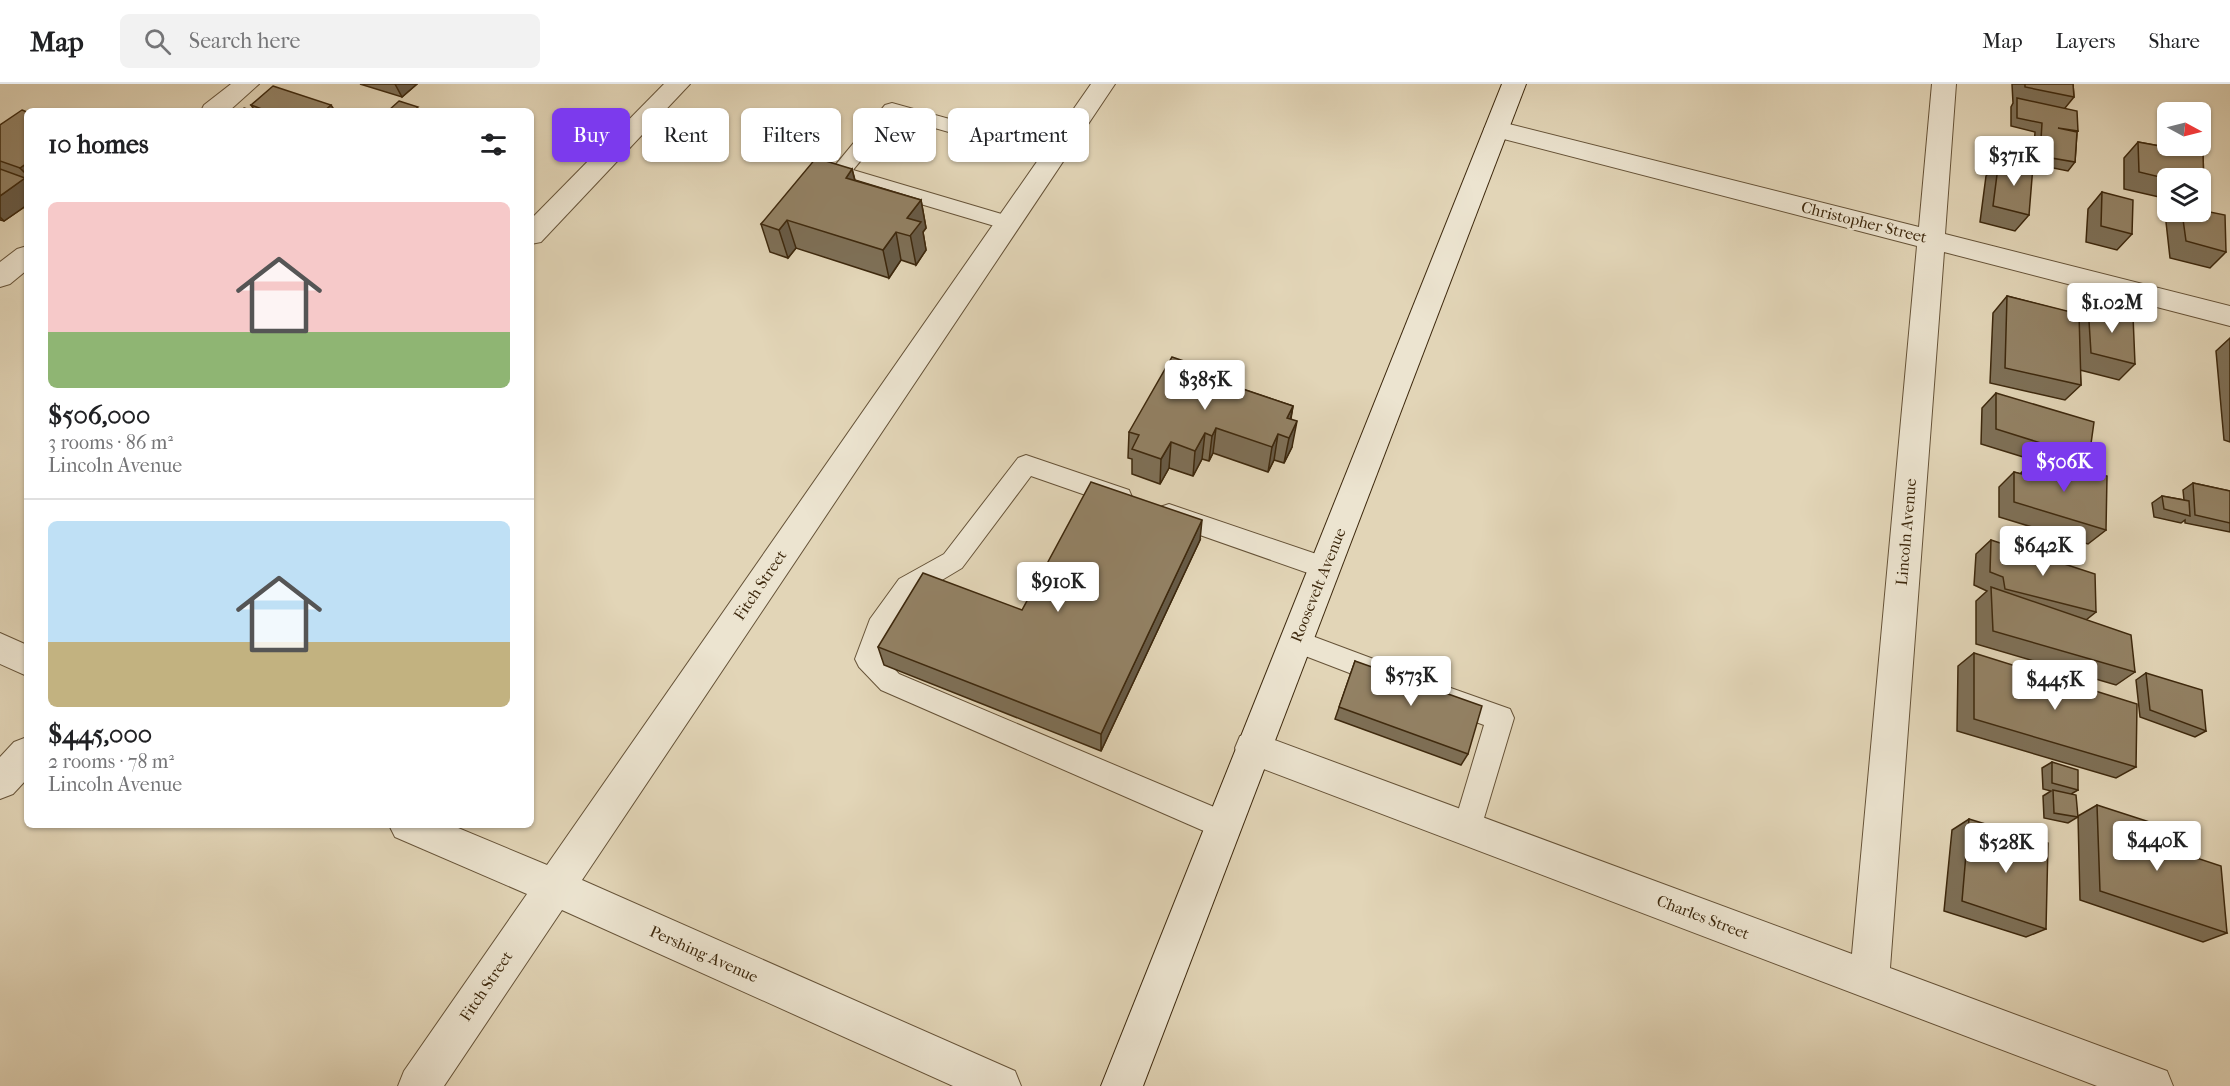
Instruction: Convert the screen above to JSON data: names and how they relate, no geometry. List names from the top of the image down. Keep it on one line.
{"streets":{"street":["Christopher Street","Lincoln Avenue","Fitch Street","Roosevelt Avenue","Charles Street","Pershing Avenue"]},"crossings":[["Christopher Street","Lincoln Avenue"],["Christopher Street","Roosevelt Avenue"],["Lincoln Avenue","Charles Street"],["Fitch Street","Pershing Avenue"],["Roosevelt Avenue","Charles Street"]],"north":"right","page":{"header":"Map","search":"Search here","nav":["Map","Layers","Share"],"chip":["Buy","Rent","Filters","New","Apartment"],"heading":"10 homes","price":["$371K","$1.02M","$385K","$506K","$642K","$910K","$573K","$445K","$440K","$528K"],"list":[{"name":"$506,000","note":"3 rooms · 86 m² · Lincoln Avenue"},{"name":"$445,000","note":"2 rooms · 78 m² · Lincoln Avenue"}]}}
